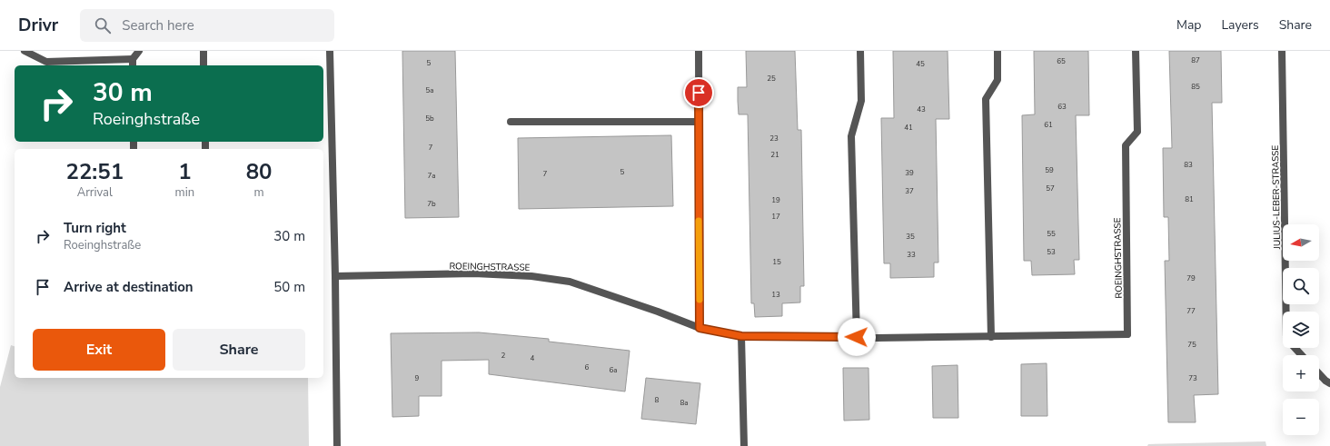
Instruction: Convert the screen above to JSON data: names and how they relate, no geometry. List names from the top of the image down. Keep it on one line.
{"streets":{"street":["JULIUS-LEBER-STRASSE","ROEINGHSTRASSE"]},"house_numbers":["87","65","5","45","25","85","5a","63","43","5b","61","41","23","7","21","83","59","5","39","7","7a","57","37","81","19","7b","17","55","35","53","33","15","79","13","77","75","2","4","6","6a","9","73","8","8a"],"north":"left","page":{"header":"Drivr","search":"Search here","nav":["Map","Layers","Share"],"turn":["30 m","Roeinghstraße"],"eta":["22:51","Arrival","1","min","80","m"],"list":[{"name":"Turn right","note":"Roeinghstraße","value":"30 m"},{"name":"Arrive at destination","value":"50 m"}],"map_buttons":["+","−"],"buttons":["Exit","Share"]}}
